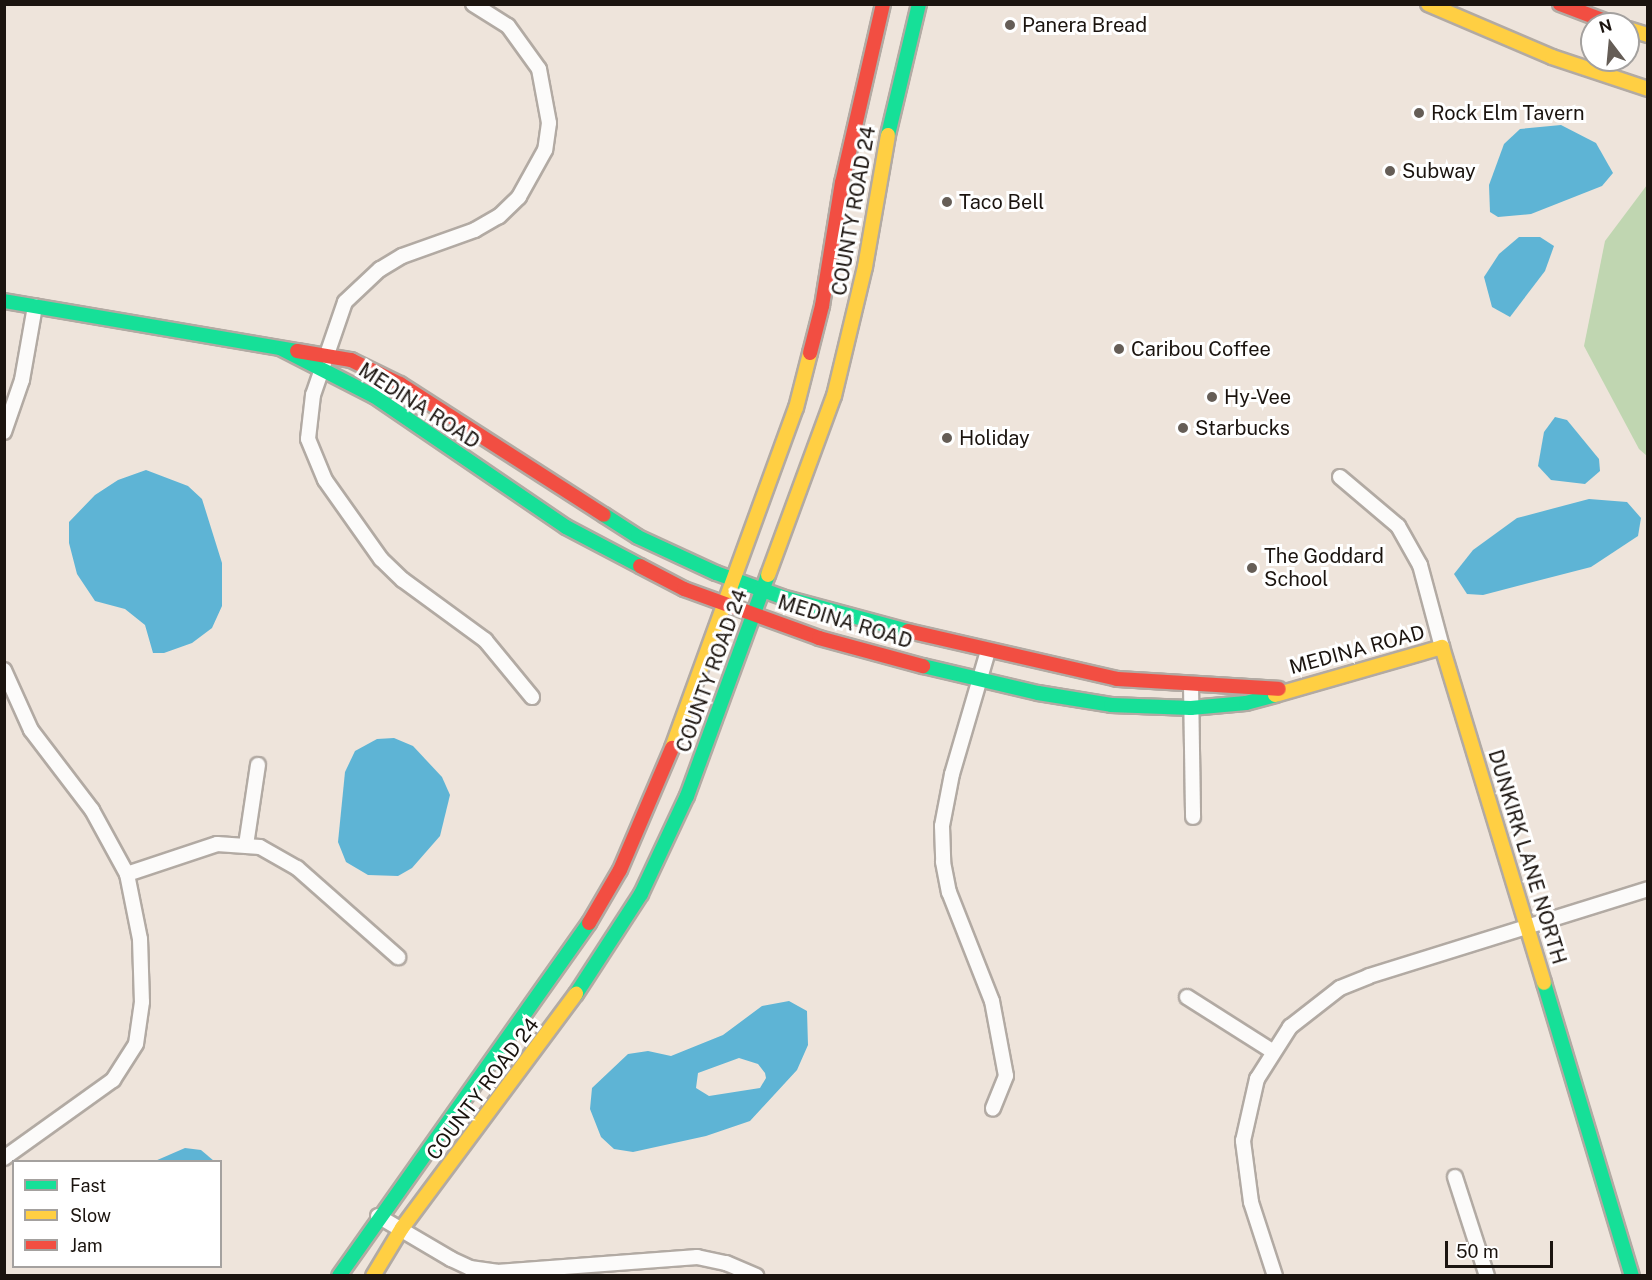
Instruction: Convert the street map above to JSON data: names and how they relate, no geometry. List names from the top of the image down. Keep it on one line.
{"streets":{"street":["COUNTY ROAD 24","MEDINA ROAD","DUNKIRK LANE NORTH"]},"crossings":[["COUNTY ROAD 24","MEDINA ROAD"],["MEDINA ROAD","DUNKIRK LANE NORTH"]],"places":["Panera Bread","Rock Elm Tavern","Subway","Taco Bell","Caribou Coffee","Hy-Vee","Starbucks","Holiday","The Goddard School"],"legend":["Fast","Slow","Jam"],"scale_bar":"50 m","north":"top"}
